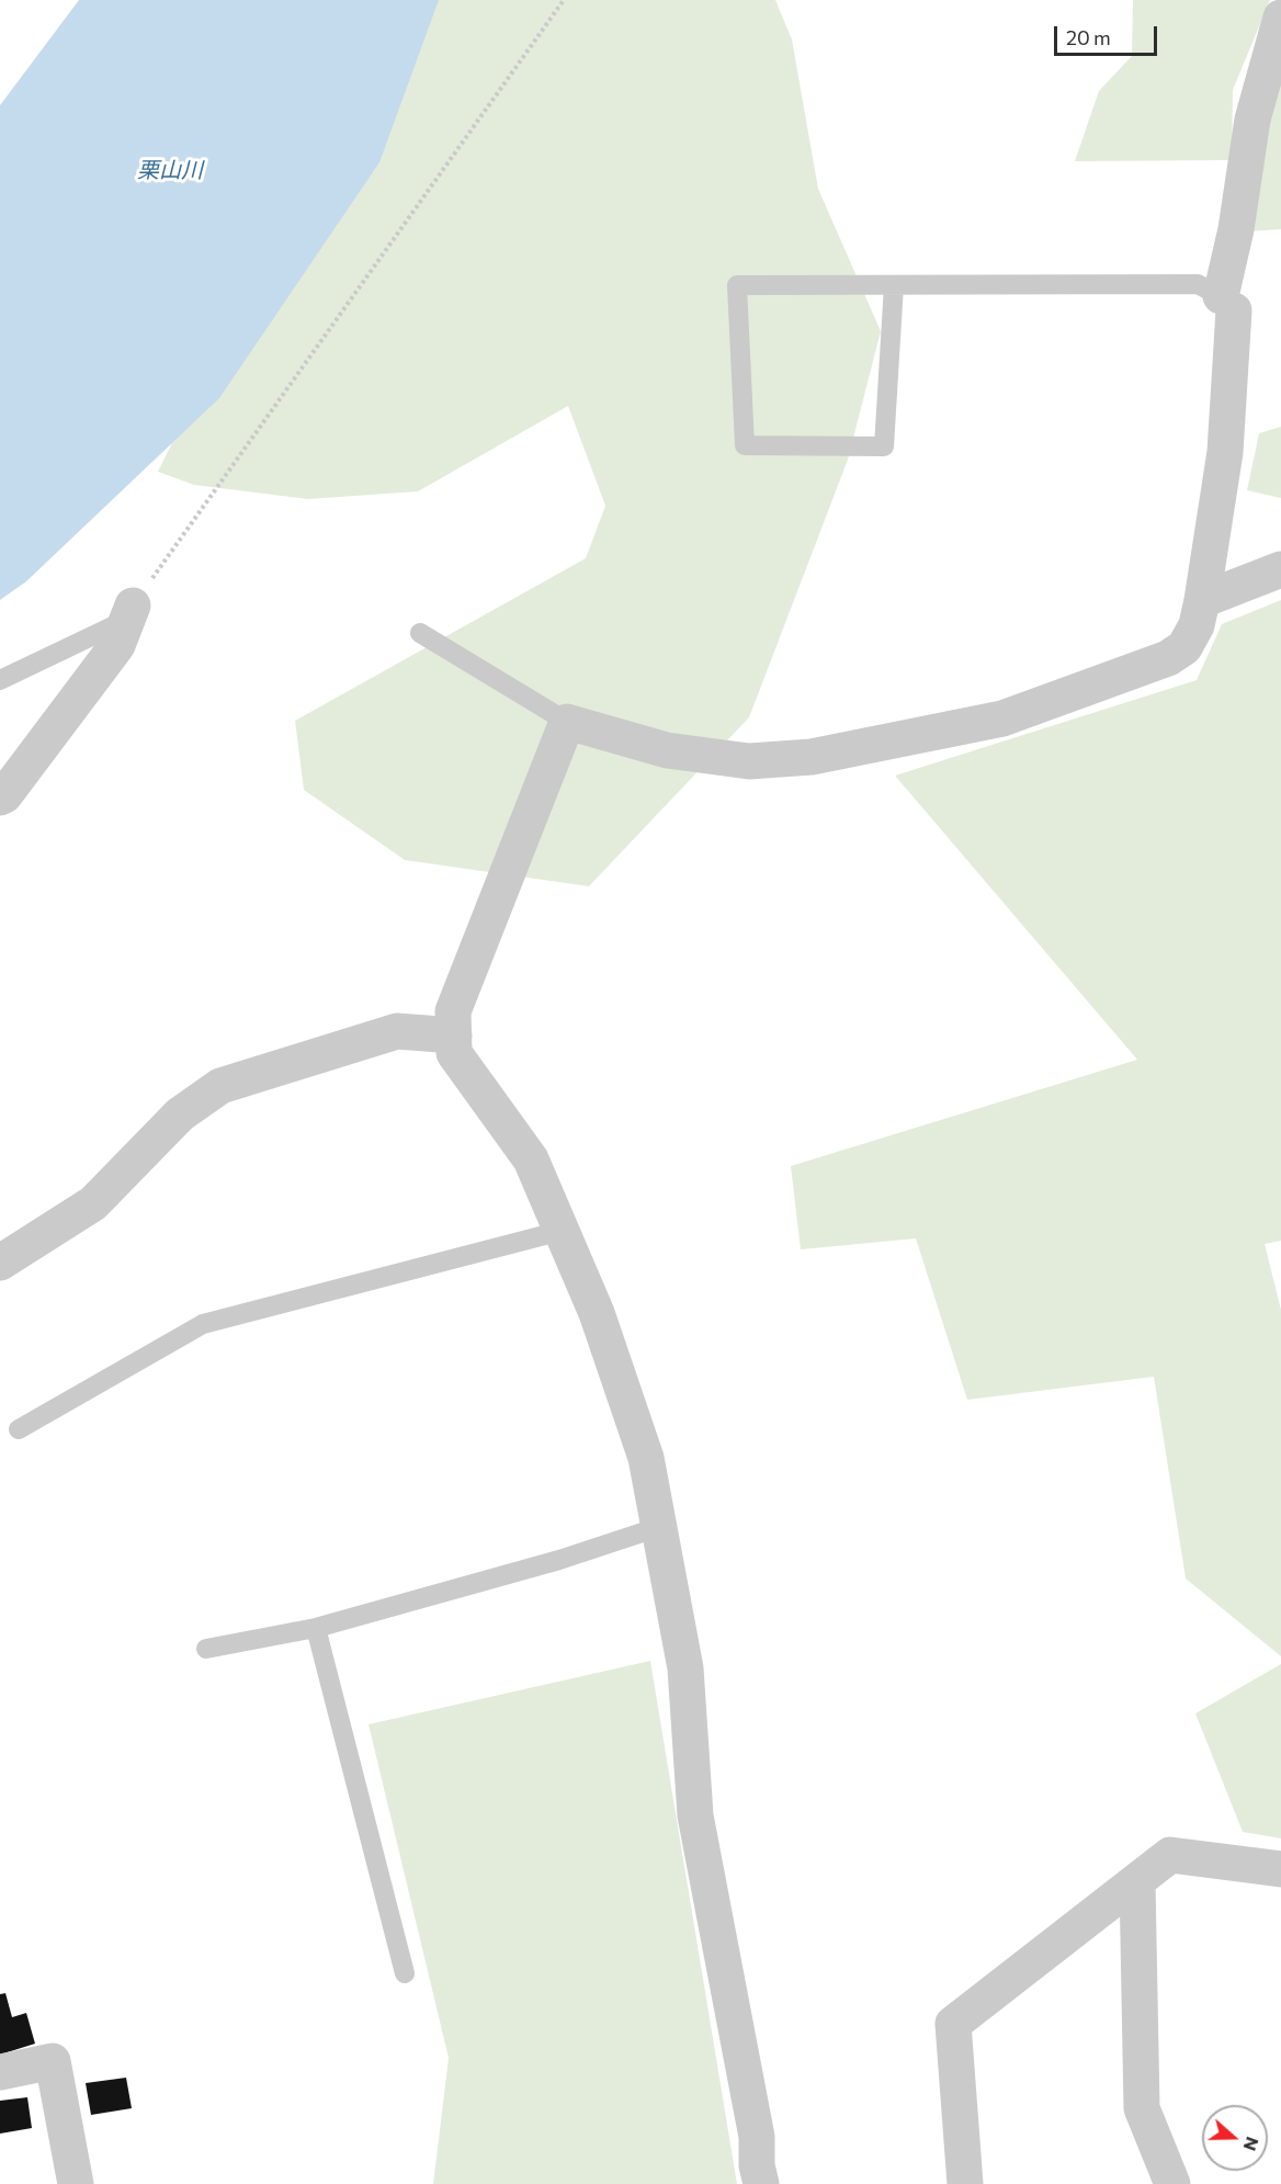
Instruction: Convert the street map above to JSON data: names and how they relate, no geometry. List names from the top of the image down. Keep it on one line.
{"water":["栗山川"],"scale_bar":"20 m","north":"right"}
